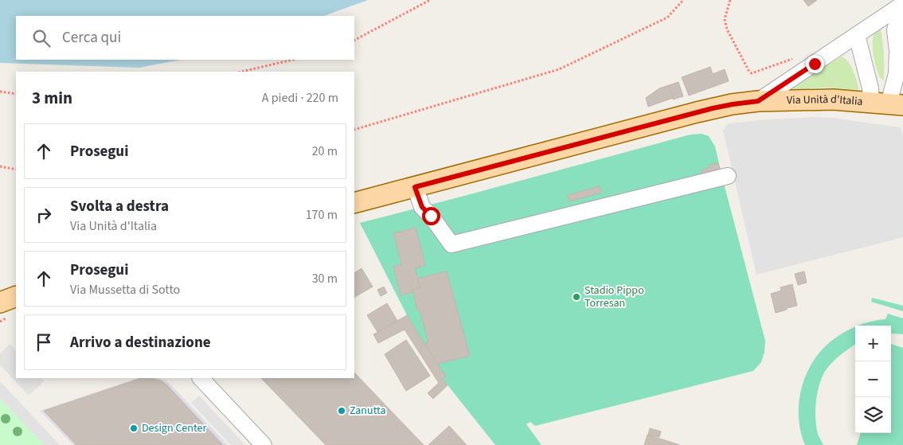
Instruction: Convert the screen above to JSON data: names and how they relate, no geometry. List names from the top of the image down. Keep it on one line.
{"streets":{"main road":["Via Unità d'Italia"]},"places":["Stadio Pippo Torresan","Zanutta","Design Center"],"page":{"search":"Cerca qui","heading":["3 min","A piedi · 220 m"],"list":[["Prosegui","20 m"],["Svolta a destra","Via Unità d'Italia","170 m"],["Prosegui","Via Mussetta di Sotto","30 m"],"Arrivo a destinazione"],"map_buttons":["+","−"]}}
